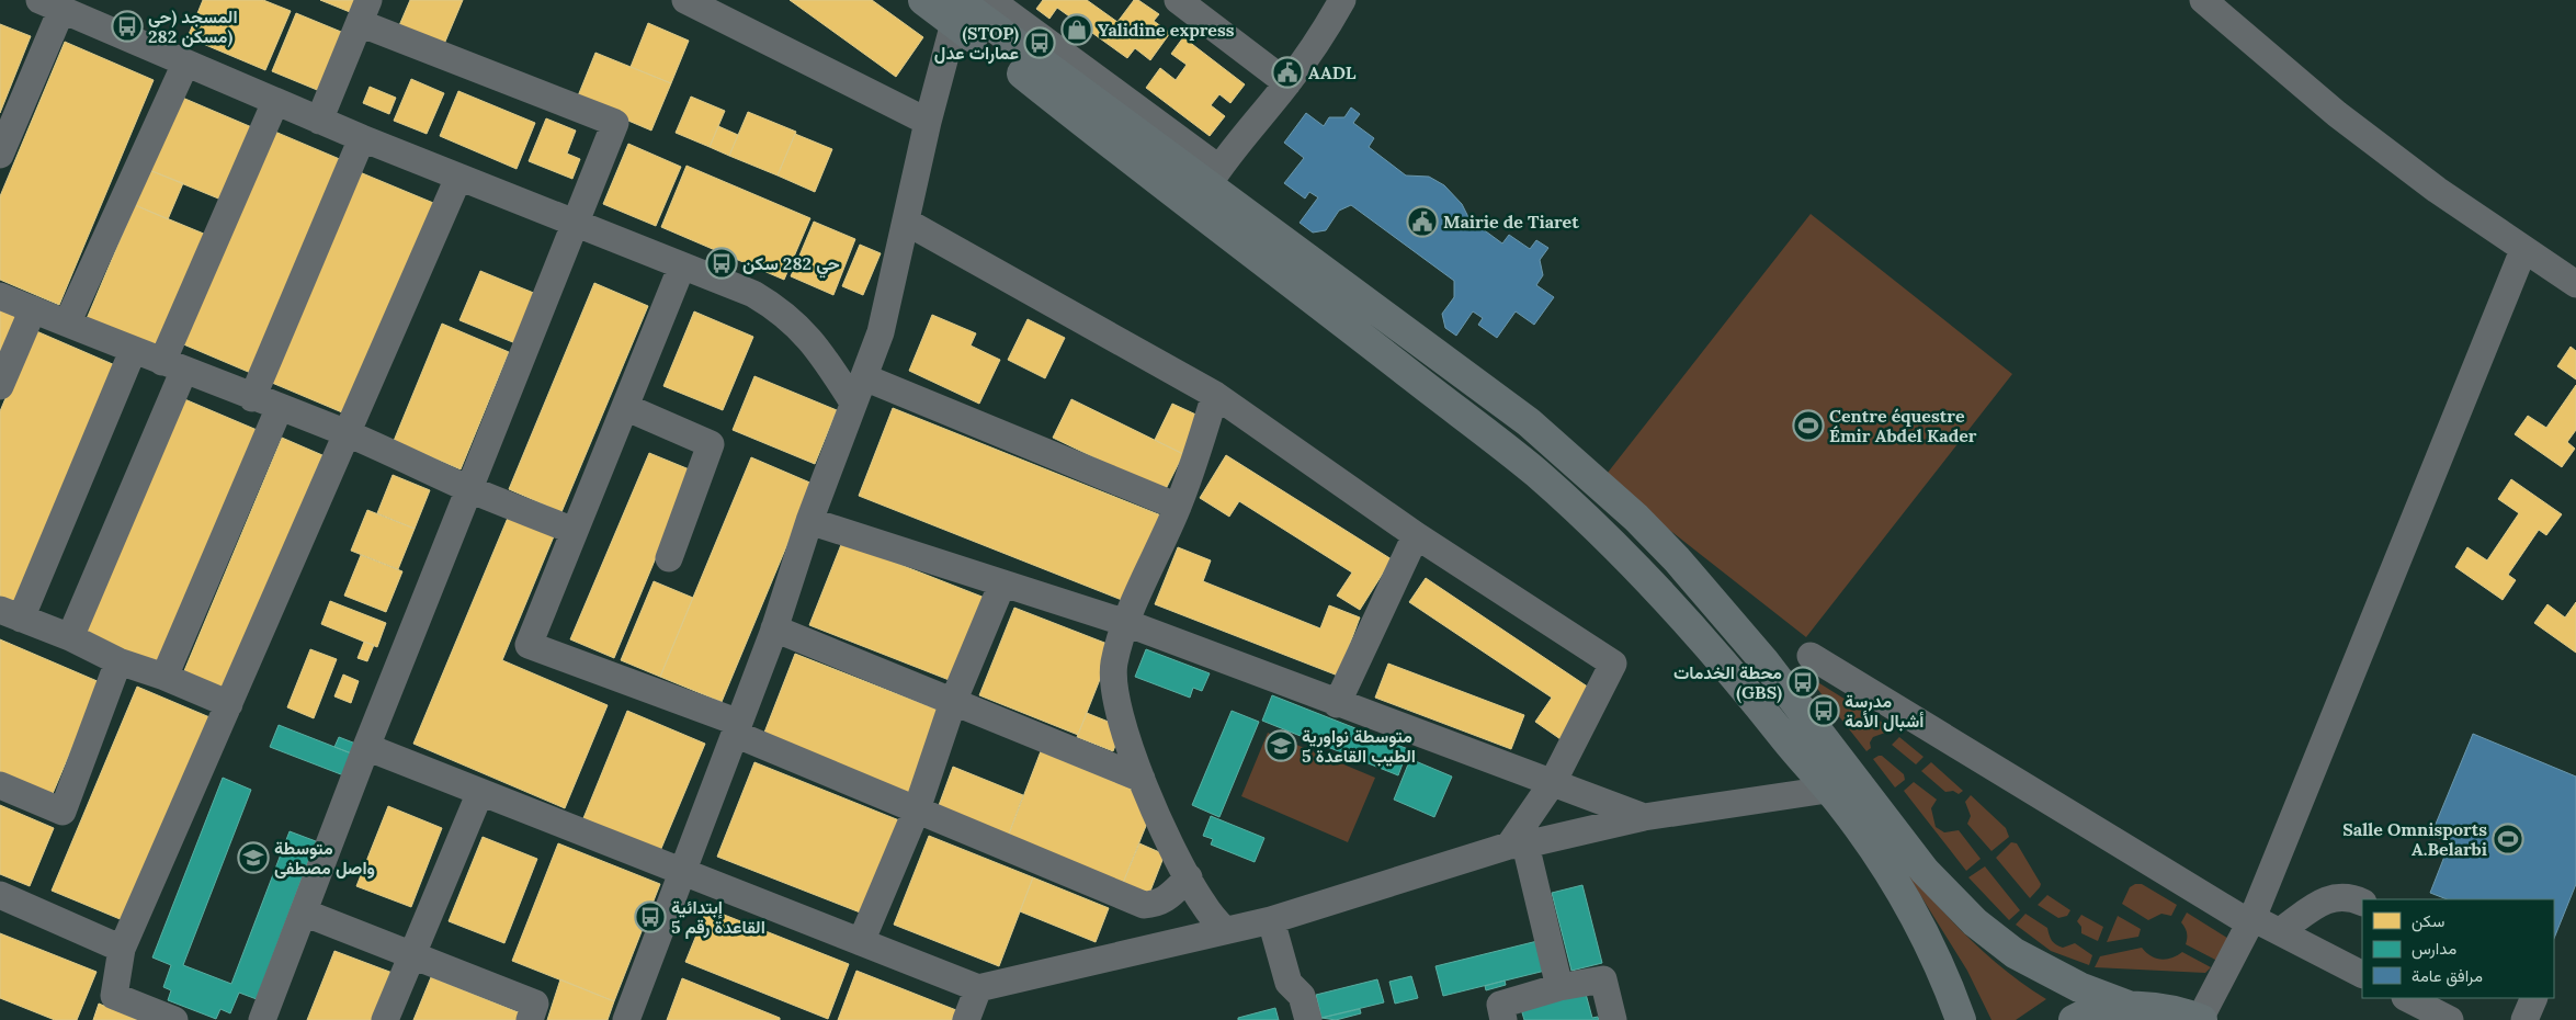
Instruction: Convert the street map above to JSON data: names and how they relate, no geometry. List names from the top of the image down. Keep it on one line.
{"places":{"bus stop":["المسجد (حي 282 مسكن)","(STOP) عمارات عدل","حي 282 سكن","محطة الخدمات (GBS)","مدرسة أشبال الأمة","إبتدائية القاعدة رقم 5"],"shop":["Yalidine express"],"public building":["AADL","Mairie de Tiaret"],"sports":["Centre équestre Émir Abdel Kader","Salle Omnisports A.Belarbi"],"school or university":["متوسطة نواورية الطيب القاعدة 5","متوسطة واصل مصطفى"]},"legend":["سكن","مدارس","مرافق عامة"]}
